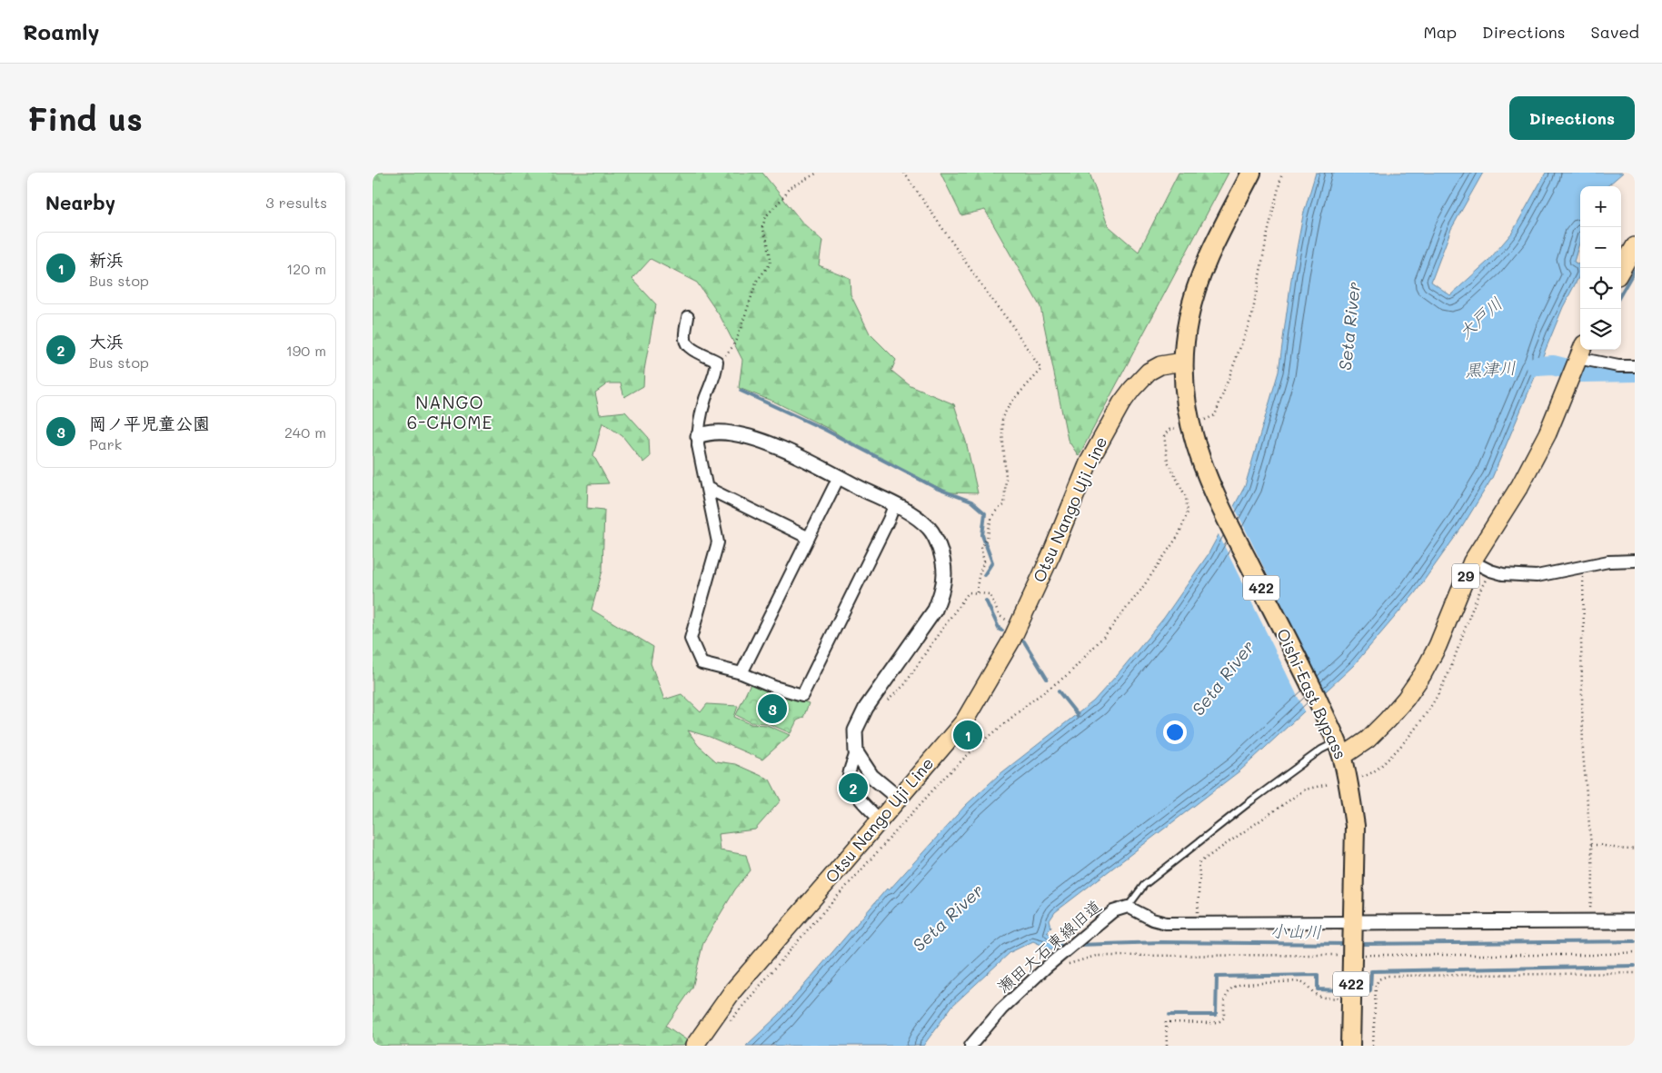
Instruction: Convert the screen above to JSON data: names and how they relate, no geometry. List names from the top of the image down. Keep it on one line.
{"streets":{"highway":["422","Oishi-East Bypass"],"main road":["Otsu Nango Uji Line","29"],"street":["瀬田大石東線旧道"]},"crossings":[["Otsu Nango Uji Line","422"],["Otsu Nango Uji Line","Oishi-East Bypass"],["29","Oishi-East Bypass"],["422","Oishi-East Bypass"],["Oishi-East Bypass","瀬田大石東線旧道"]],"districts":["NANGO 6-CHOME"],"water":["大戸川","Seta River","黒津川","小山川"],"page":{"header":"Roamly","nav":["Map","Directions","Saved"],"buttons":"Directions","title":"Find us","heading":["Nearby","3 results"],"map_buttons":["+","−"],"list":[{"mark":"1","name":"新浜","note":"Bus stop","value":"120 m"},{"mark":"2","name":"大浜","note":"Bus stop","value":"190 m"},{"mark":"3","name":"岡ノ平児童公園","note":"Park","value":"240 m"}],"pins":["3","1","2"]}}
